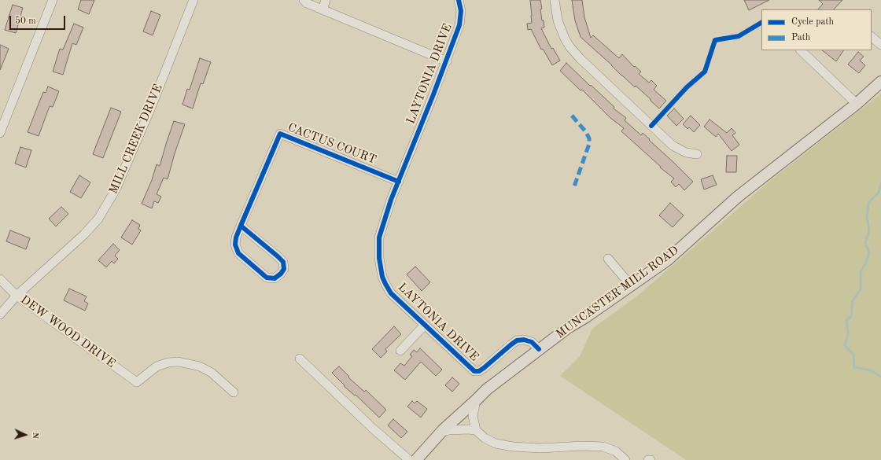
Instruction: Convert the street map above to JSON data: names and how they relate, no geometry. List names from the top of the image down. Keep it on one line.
{"streets":{"main road":["MUNCASTER MILL ROAD"],"street":["LAYTONIA DRIVE","MILL CREEK DRIVE","CACTUS COURT","DEW WOOD DRIVE"]},"crossings":[["LAYTONIA DRIVE","CACTUS COURT"],["LAYTONIA DRIVE","MUNCASTER MILL ROAD"],["MILL CREEK DRIVE","DEW WOOD DRIVE"]],"legend":["Cycle path","Path"],"scale_bar":"50 m","north":"right"}
